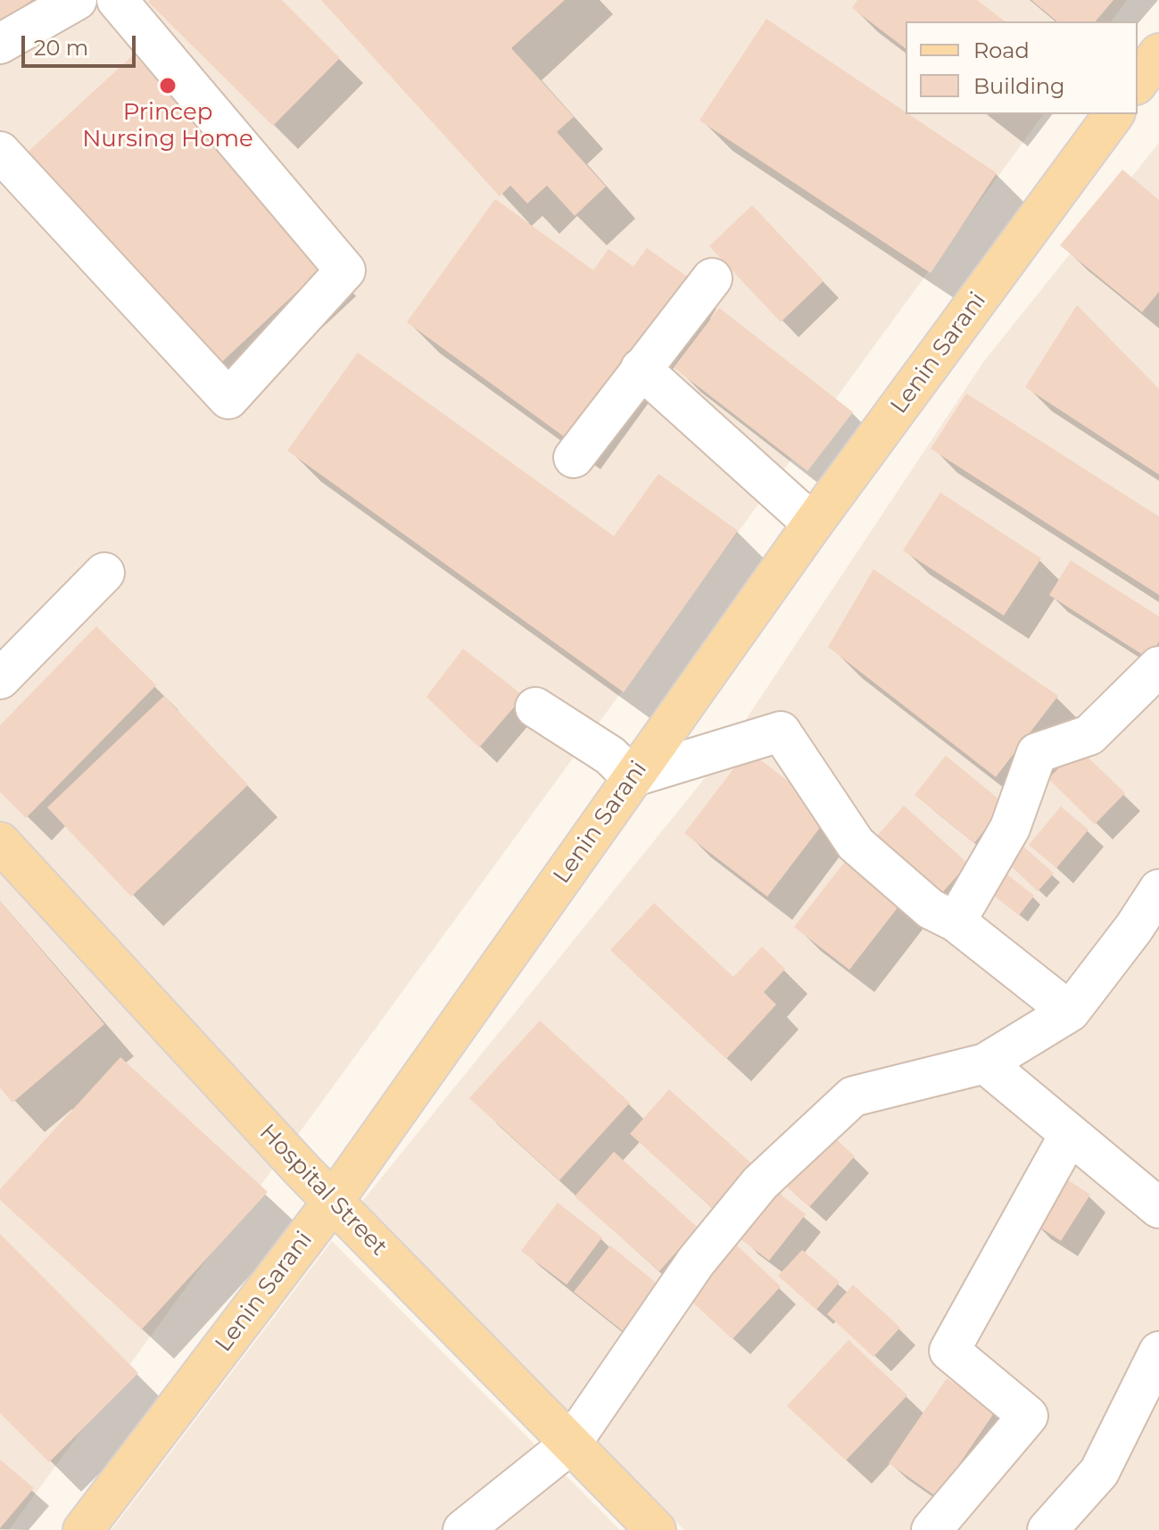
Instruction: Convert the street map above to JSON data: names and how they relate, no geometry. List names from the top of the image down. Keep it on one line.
{"streets":{"main road":["Lenin Sarani","Hospital Street"]},"crossings":[["Lenin Sarani","Hospital Street"]],"places":["Princep Nursing Home"],"legend":["Road","Building"],"scale_bar":"20 m"}
